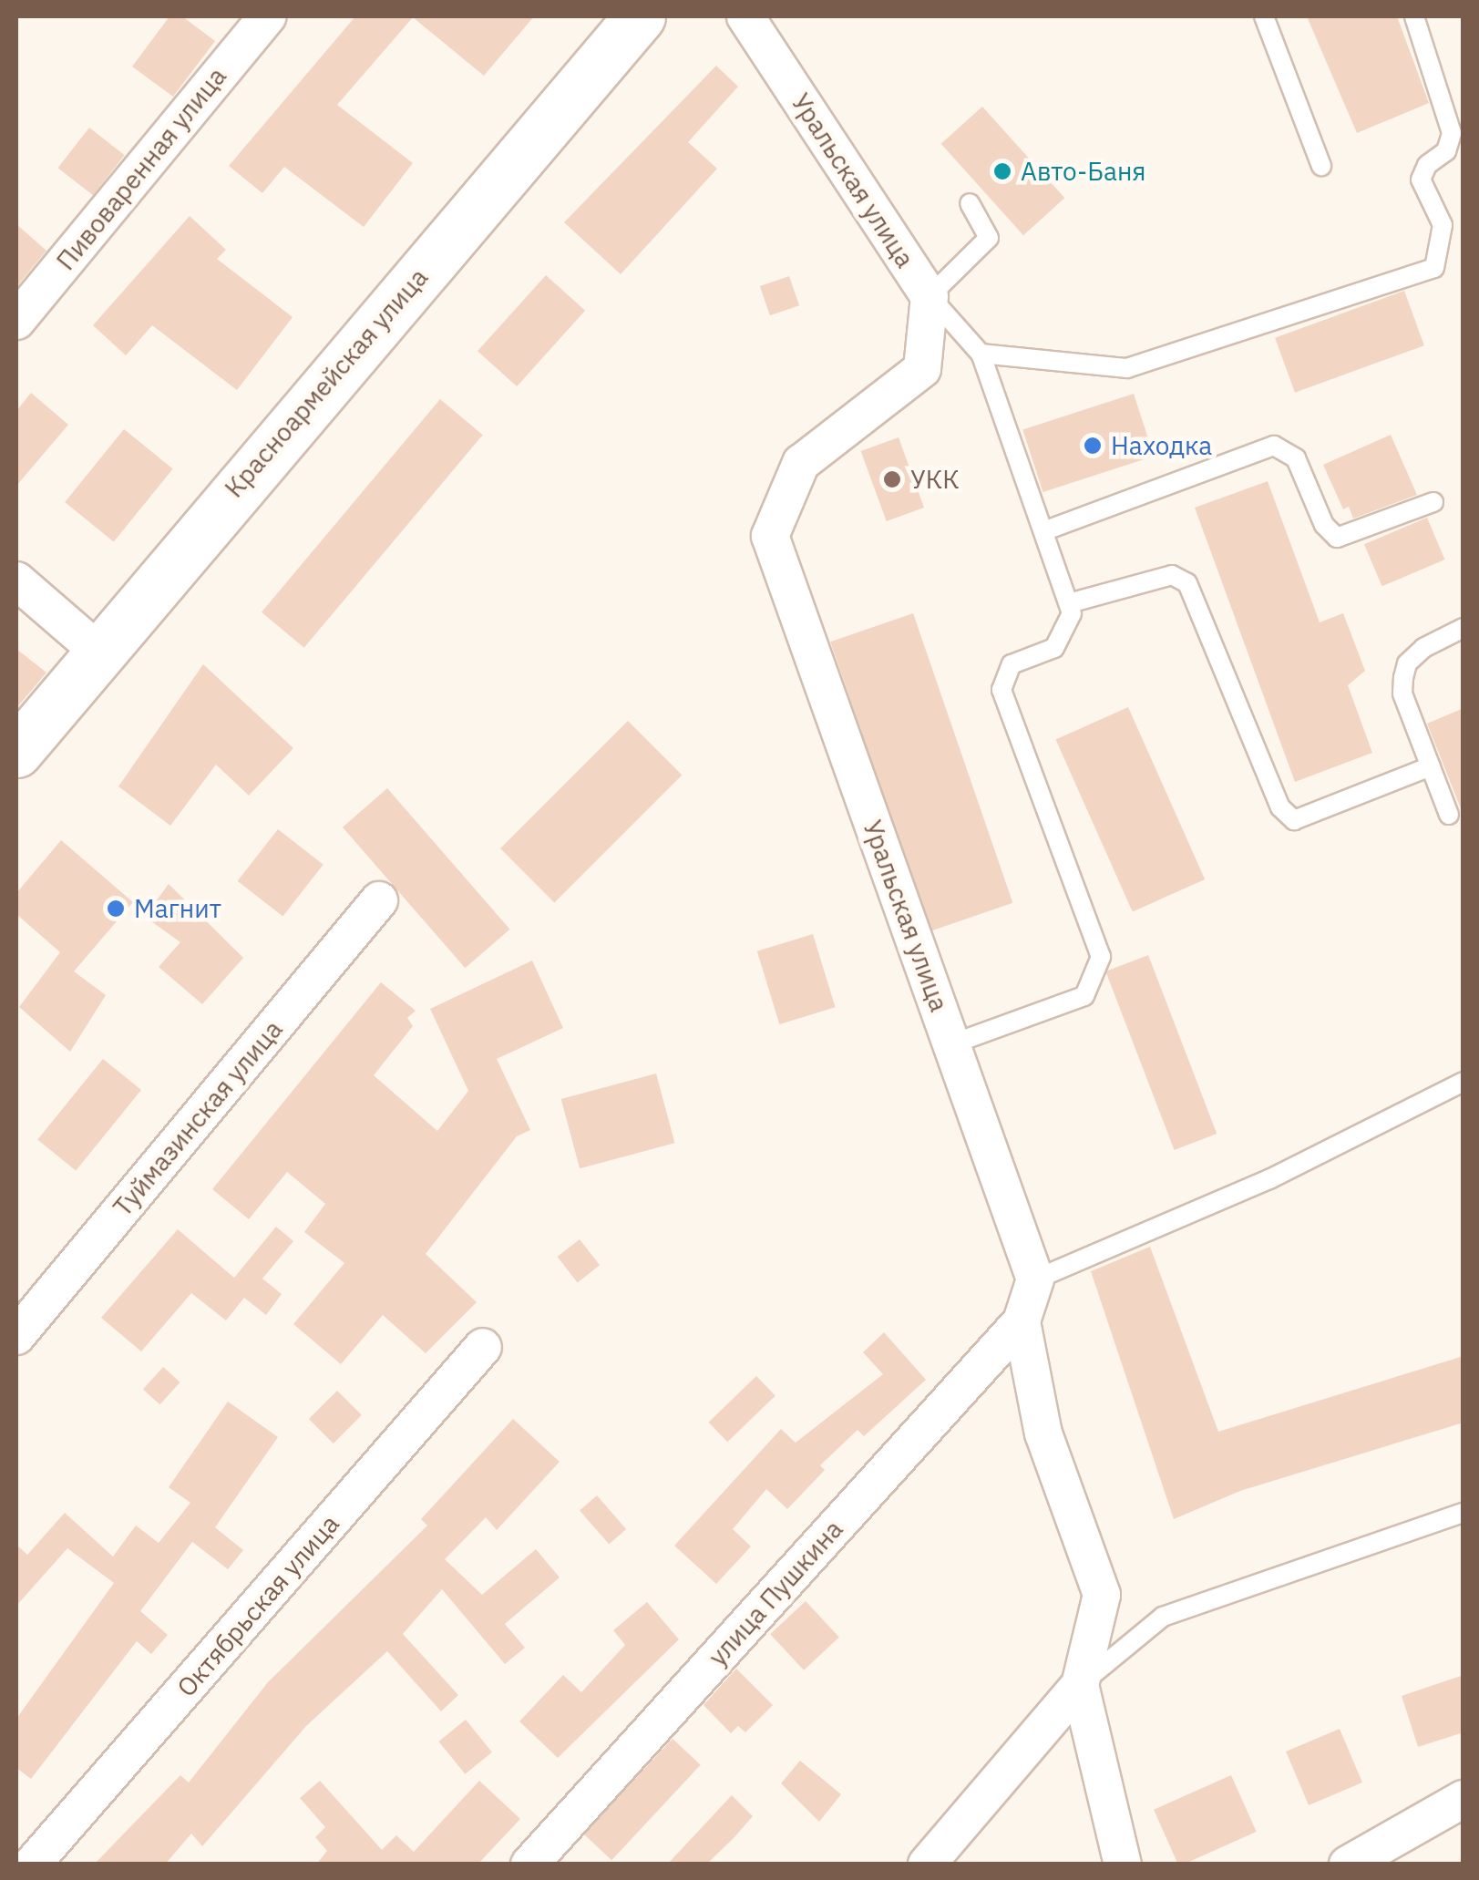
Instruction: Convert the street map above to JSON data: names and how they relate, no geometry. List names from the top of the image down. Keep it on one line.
{"streets":{"main road":["Красноармейская улица"],"street":["Пивоваренная улица","Уральская улица","Туймазинская улица","улица Пушкина","Октябрьская улица"]},"places":["Авто-Баня","Находка","УКК","Магнит"]}
